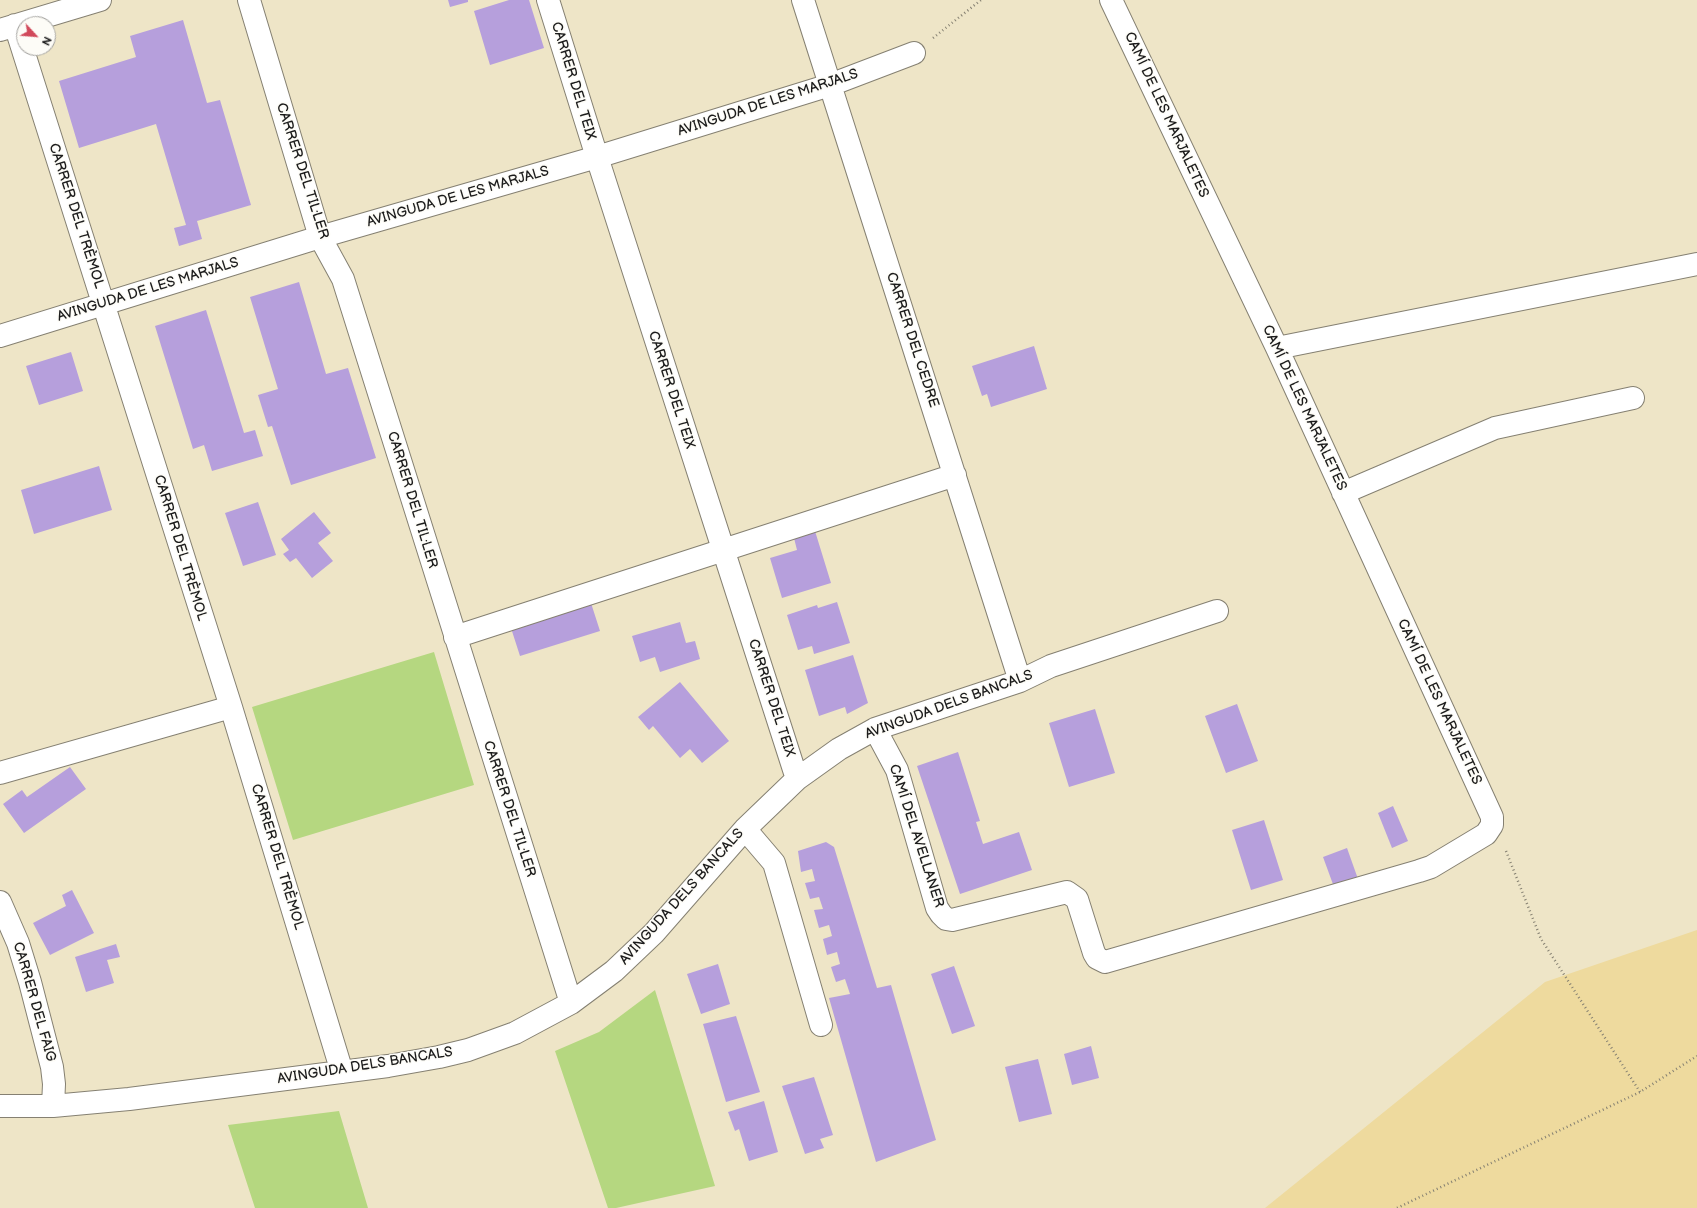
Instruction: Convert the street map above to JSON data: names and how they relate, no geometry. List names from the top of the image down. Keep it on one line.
{"streets":{"street":["CARRER DEL TEIX","AVINGUDA DE LES MARJALS","CAMÍ DE LES MARJALETES","CARRER DEL TIL·LER","CARRER DEL TRÈMOL","CARRER DEL CEDRE","AVINGUDA DELS BANCALS","CAMÍ DEL AVELLANER","CARRER DEL FAIG"]},"crossings":[["CARRER DEL TEIX","AVINGUDA DE LES MARJALS"],["CARRER DEL TEIX","AVINGUDA DELS BANCALS"],["AVINGUDA DE LES MARJALS","CARRER DEL TIL·LER"],["AVINGUDA DE LES MARJALS","CARRER DEL TRÈMOL"],["AVINGUDA DE LES MARJALS","CARRER DEL CEDRE"],["CAMÍ DE LES MARJALETES","CAMÍ DEL AVELLANER"],["CARRER DEL TIL·LER","AVINGUDA DELS BANCALS"],["CARRER DEL TRÈMOL","AVINGUDA DELS BANCALS"],["CARRER DEL CEDRE","AVINGUDA DELS BANCALS"],["AVINGUDA DELS BANCALS","CAMÍ DEL AVELLANER"],["AVINGUDA DELS BANCALS","CARRER DEL FAIG"]],"north":"bottom right"}
